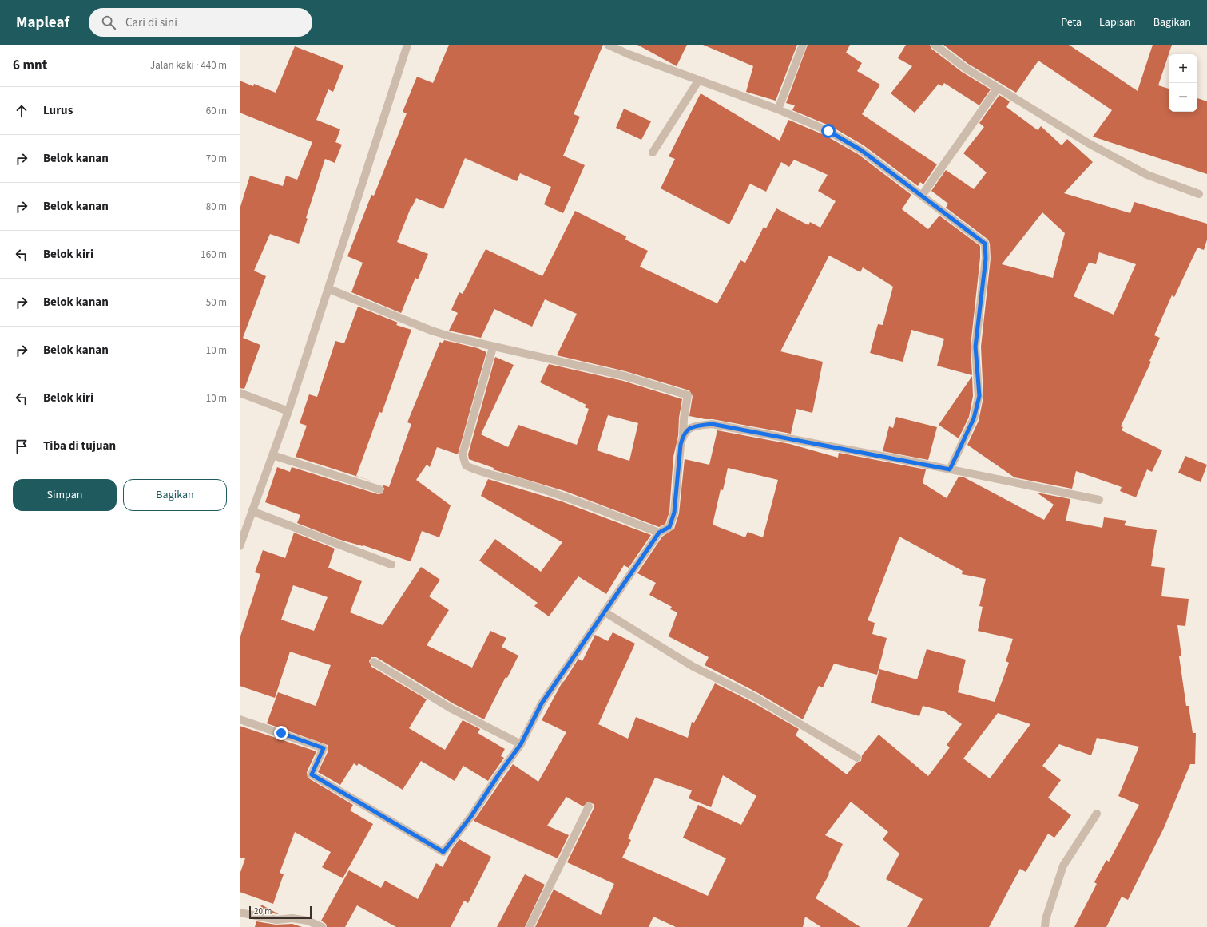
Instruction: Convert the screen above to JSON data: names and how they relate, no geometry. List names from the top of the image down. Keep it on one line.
{"scale_bar":"20 m","page":{"header":"Mapleaf","search":"Cari di sini","nav":["Peta","Lapisan","Bagikan"],"heading":["6 mnt","Jalan kaki · 440 m"],"map_buttons":["+","−"],"list":[["Lurus","60 m"],["Belok kanan","70 m"],["Belok kanan","80 m"],["Belok kiri","160 m"],["Belok kanan","50 m"],["Belok kanan","10 m"],["Belok kiri","10 m"],"Tiba di tujuan"],"buttons":["Simpan","Bagikan"],"scale":"20 m"}}
